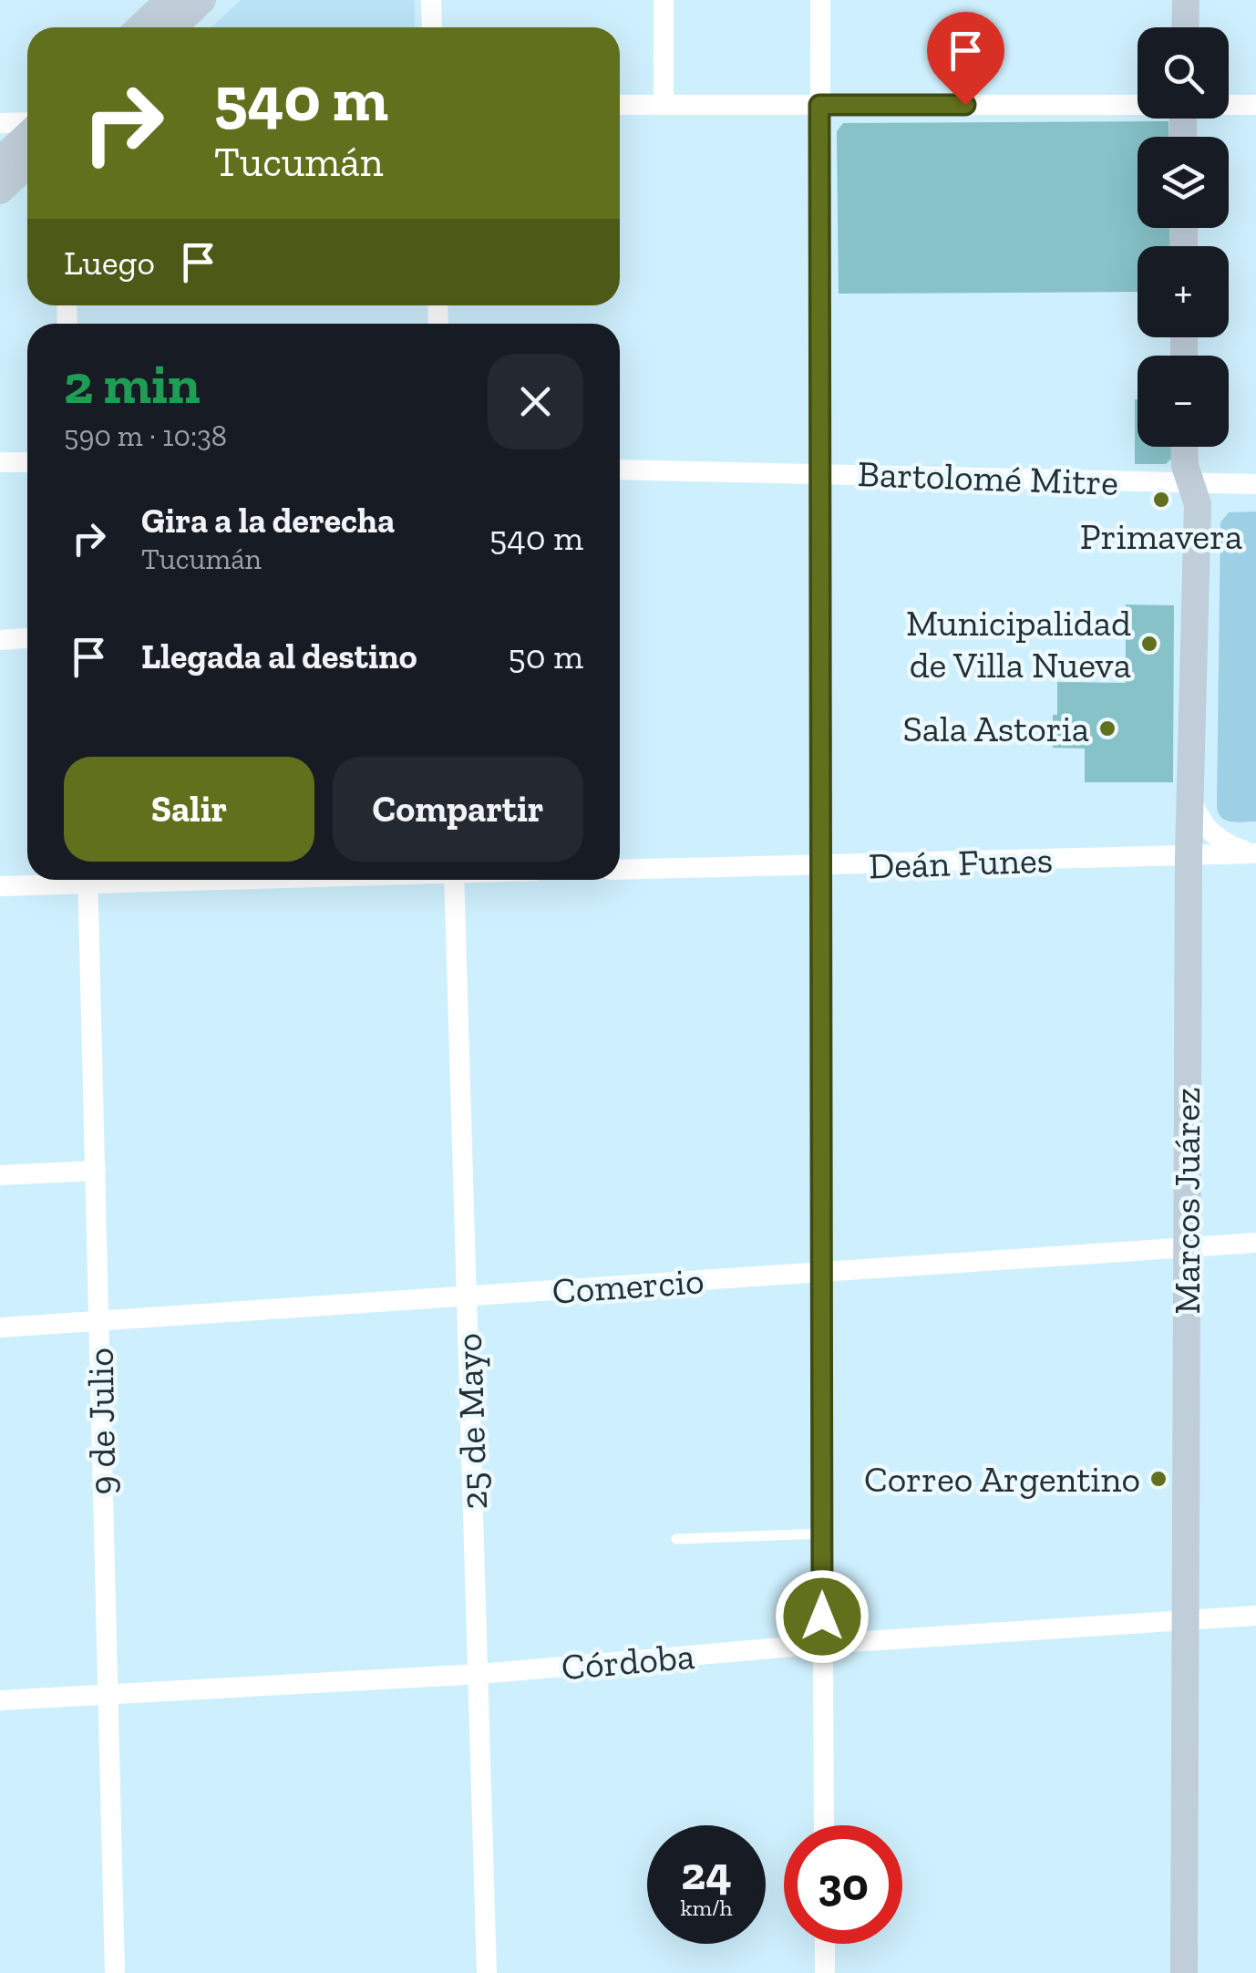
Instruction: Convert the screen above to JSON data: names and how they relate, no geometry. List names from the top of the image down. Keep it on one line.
{"streets":{"main road":["Marcos Juárez"],"street":["Bartolomé Mitre","Deán Funes","Comercio","9 de Julio","25 de Mayo","Córdoba"]},"crossings":[["Bartolomé Mitre","Marcos Juárez"],["Deán Funes","Marcos Juárez"],["Marcos Juárez","Comercio"],["Marcos Juárez","Córdoba"],["Comercio","9 de Julio"],["Comercio","25 de Mayo"],["9 de Julio","Córdoba"],["25 de Mayo","Córdoba"]],"places":["Primavera","Municipalidad de Villa Nueva","Sala Astoria","Correo Argentino"],"page":{"map_buttons":["+","−"],"turn":["540 m","Tucumán"],"then":"Luego","heading":["2 min","590 m · 10:38"],"list":[{"name":"Gira a la derecha","note":"Tucumán","value":"540 m"},{"name":"Llegada al destino","value":"50 m"}],"buttons":["Salir","Compartir"],"speed":"24 km/h","limit":"30"}}
